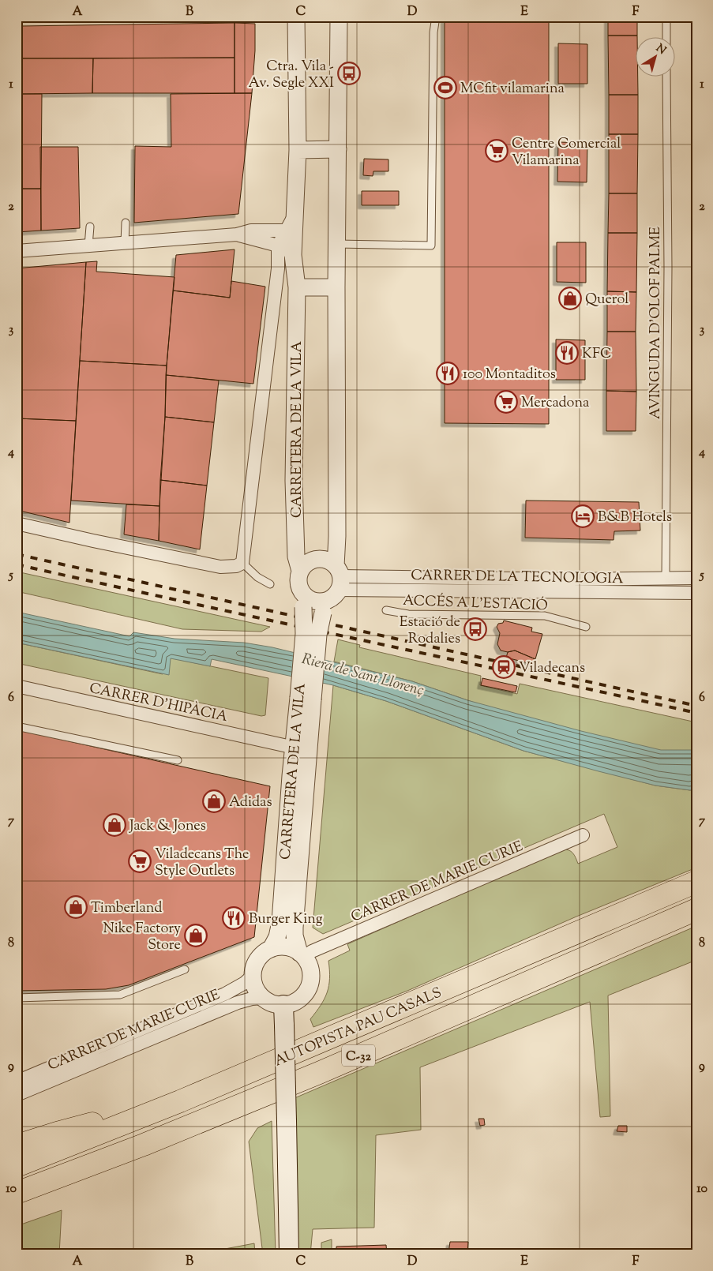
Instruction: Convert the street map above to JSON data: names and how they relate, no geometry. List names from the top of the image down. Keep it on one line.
{"streets":{"highway":["AUTOPISTA PAU CASALS","C-32"],"street":["CARRETERA DE LA VILA","CARRER DE LA TECNOLOGIA","CARRER D'HIPÀCIA","CARRER DE MARIE CURIE"],"lane":["AVINGUDA D'OLOF PALME","ACCÉS A L'ESTACIÓ"]},"crossings":[["AVINGUDA D'OLOF PALME","CARRER DE LA TECNOLOGIA"],["CARRETERA DE LA VILA","CARRER DE LA TECNOLOGIA"],["CARRETERA DE LA VILA","CARRER D'HIPÀCIA"],["CARRETERA DE LA VILA","CARRER DE MARIE CURIE"]],"water":["Riera de Sant Llorenç"],"places":{"bus stop":["Ctra. Vila - Av. Segle XXI","Estació de Rodalies"],"sports":["MCfit vilamarina"],"supermarket":["Centre Comercial Vilamarina","Mercadona","Viladecans The Style Outlets"],"shop":["Querol","Adidas","Jack & Jones","Timberland","Nike Factory Store"],"restaurant":["KFC","100 Montaditos","Burger King"],"hotel":["B&B Hotels"],"station":["Viladecans"]},"north":"top right","grid":{"columns":["A","B","C","D","E","F"],"rows":["1","2","3","4","5","6","7","8","9","10"]}}
